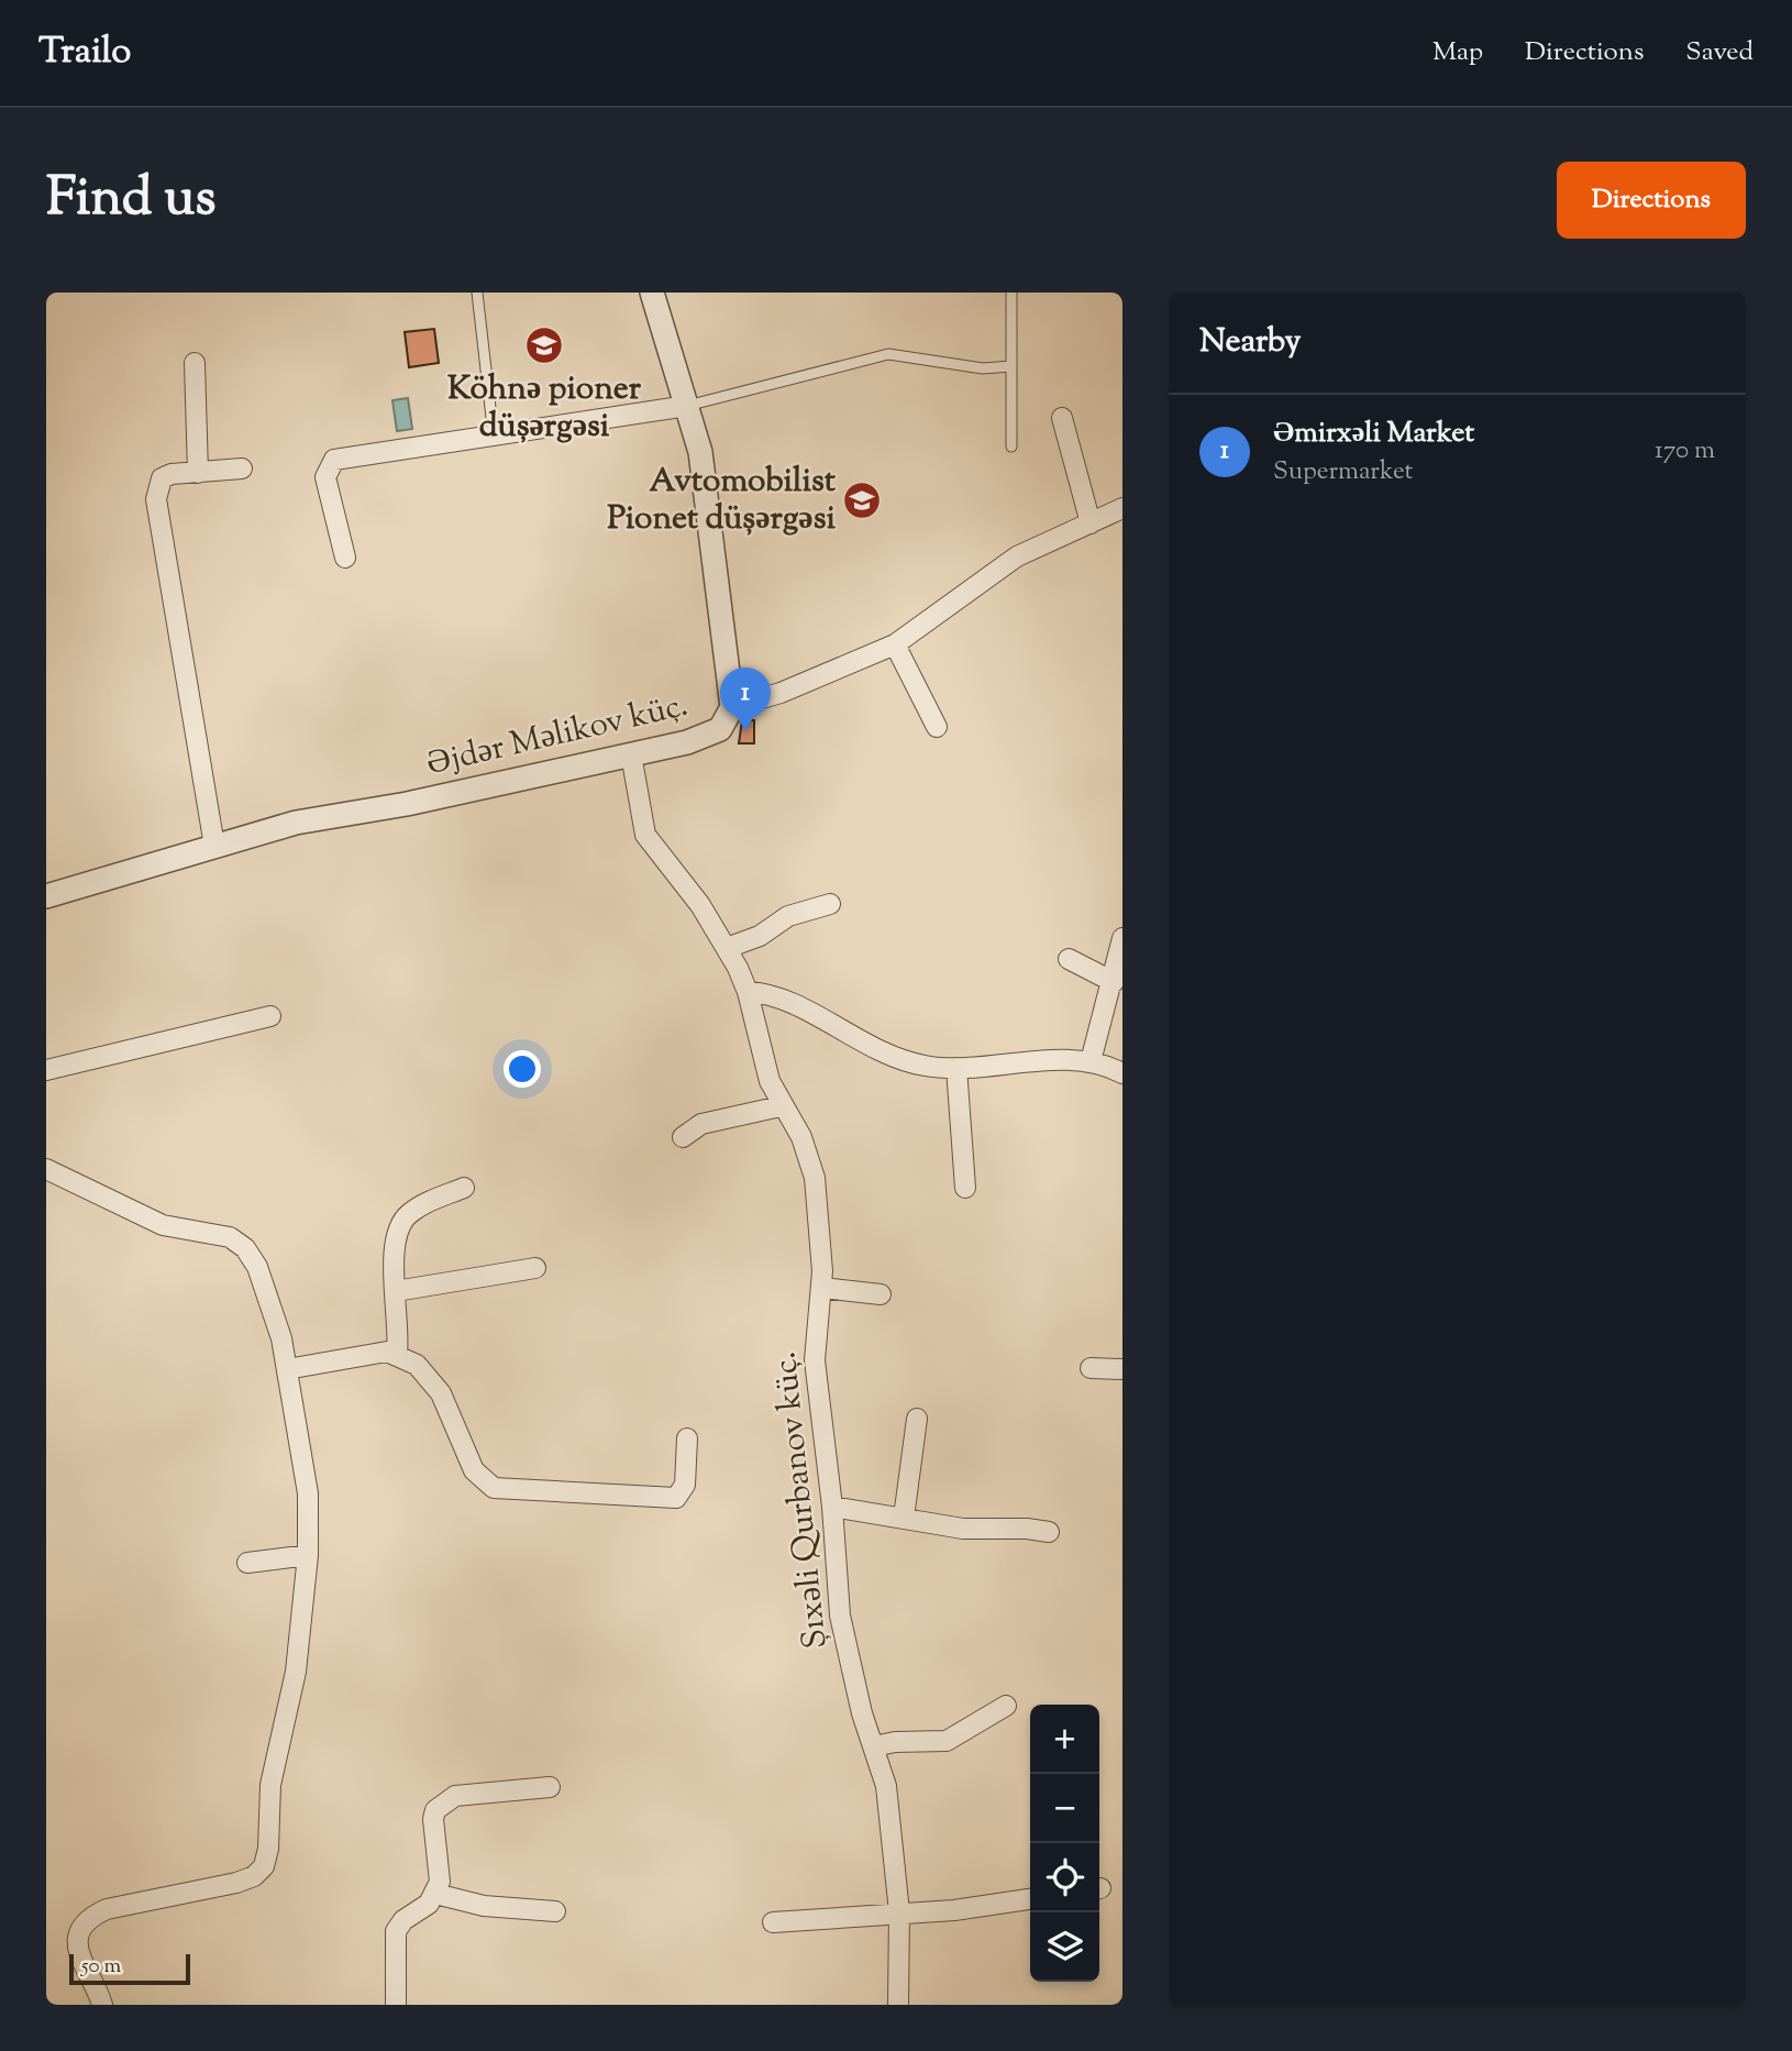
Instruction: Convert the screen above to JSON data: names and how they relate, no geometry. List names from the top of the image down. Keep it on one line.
{"streets":{"street":["Əjdər Məlikov küç.","Şıxəli Qurbanov küç."]},"crossings":[["Əjdər Məlikov küç.","Şıxəli Qurbanov küç."]],"places":{"school or university":["Köhnə pioner düşərgəsi","Avtomobilist Pionet düşərgəsi"]},"scale_bar":"50 m","page":{"header":"Trailo","nav":["Map","Directions","Saved"],"title":"Find us","buttons":"Directions","heading":"Nearby","list":[{"mark":"1","name":"Əmirxəli Market","note":"Supermarket","value":"170 m"}],"pins":"1","map_buttons":["+","−"],"scale":"50 m"}}
